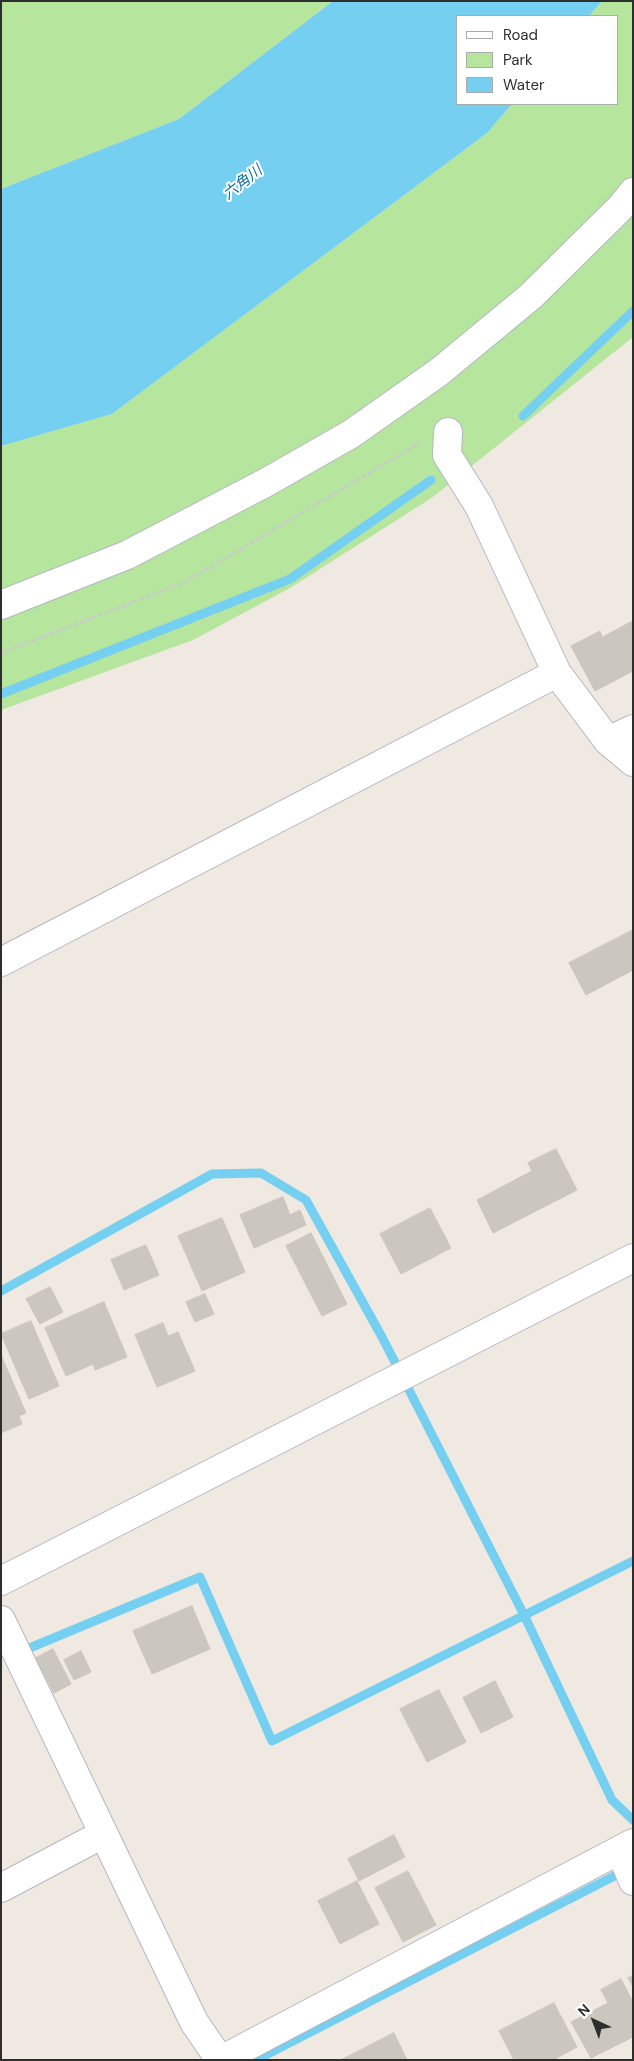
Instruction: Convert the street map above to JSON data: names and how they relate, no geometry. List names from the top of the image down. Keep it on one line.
{"water":["六角川"],"legend":["Road","Park","Water"],"north":"top left"}
